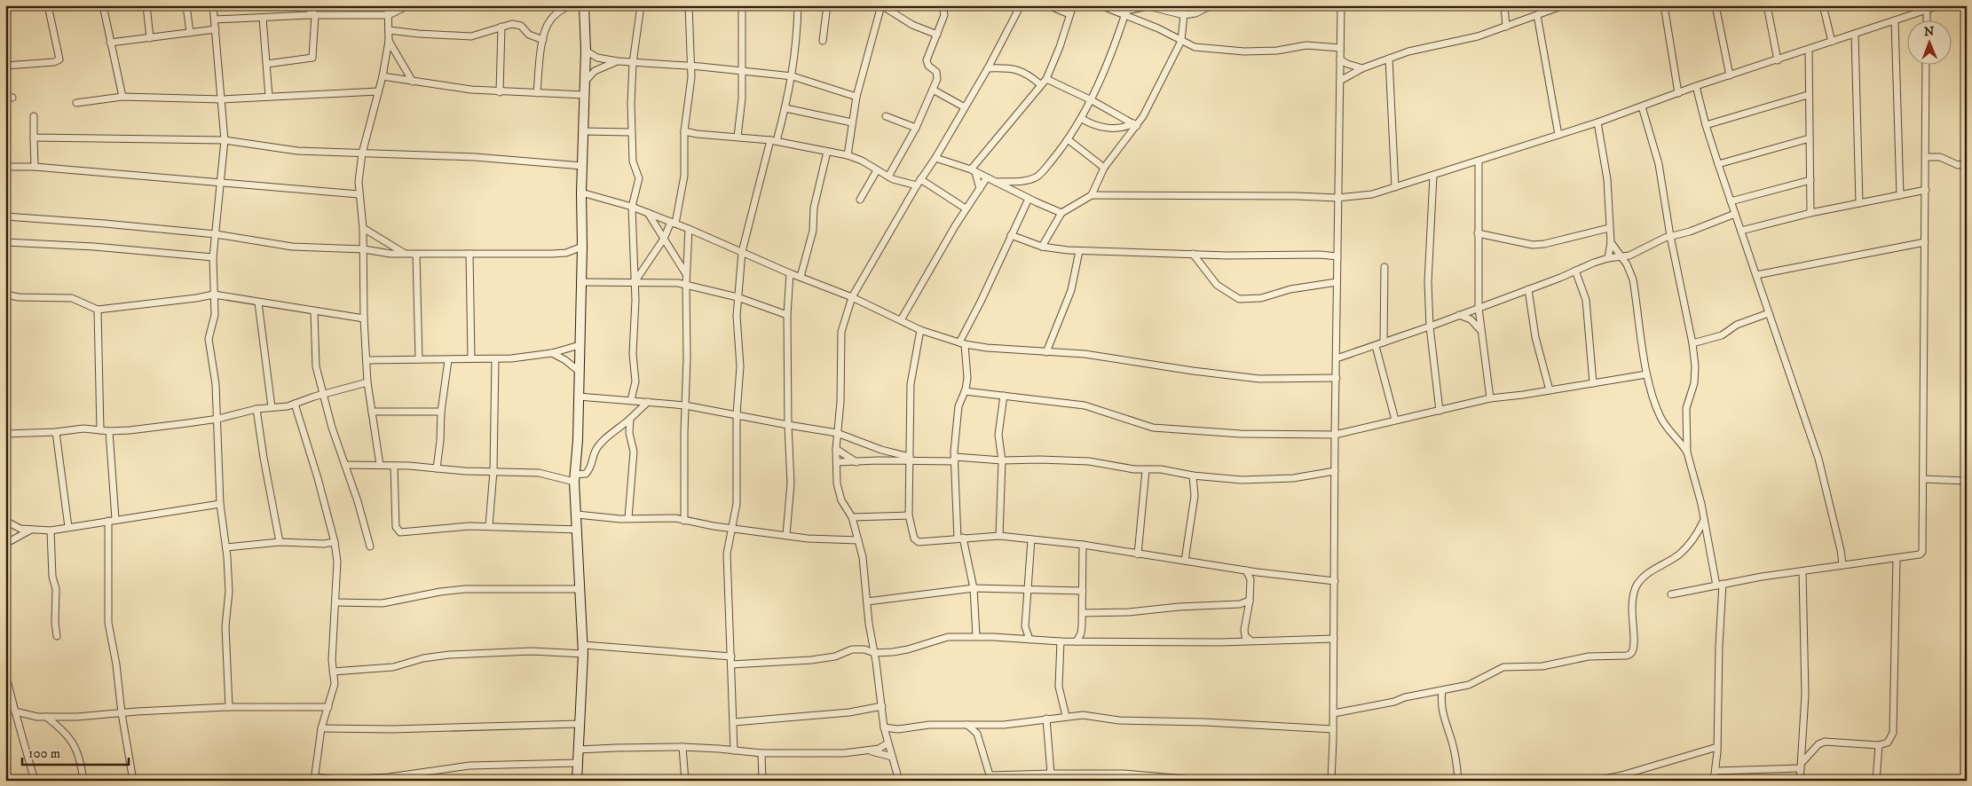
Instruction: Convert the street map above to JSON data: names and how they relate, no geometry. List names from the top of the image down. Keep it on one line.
{"scale_bar":"100 m","north":"top"}
